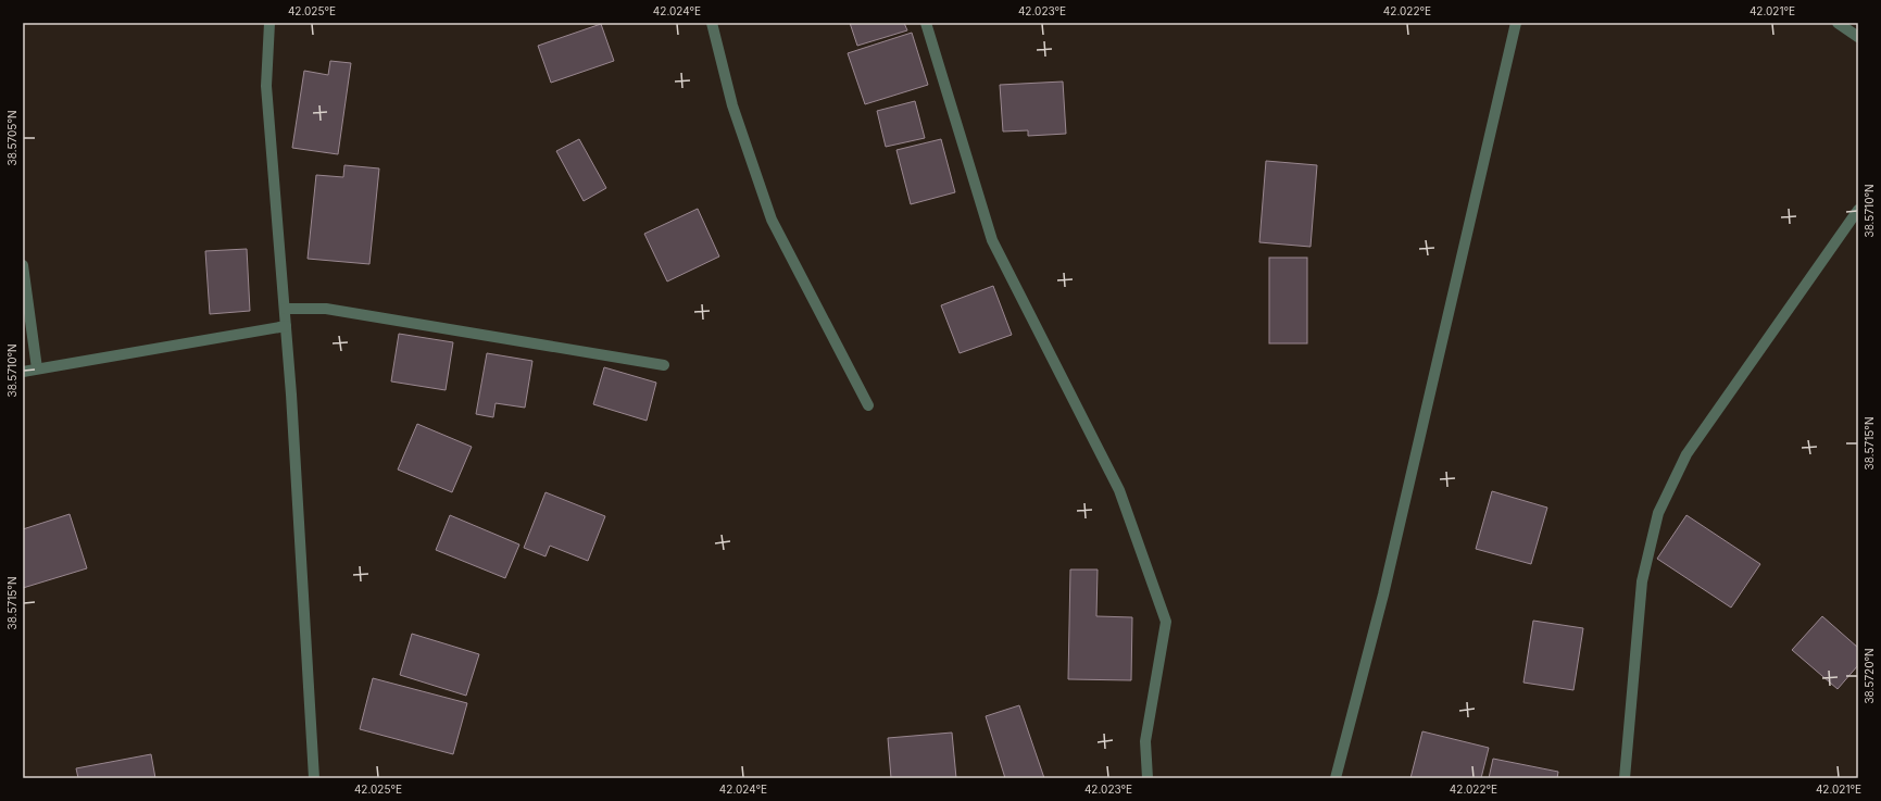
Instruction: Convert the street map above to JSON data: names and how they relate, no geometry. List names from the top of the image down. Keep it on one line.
{"coordinates":["42.025°E","42.024°E","42.023°E","42.022°E","42.021°E","38.5705°N","38.5710°N","38.5715°N","38.5720°N"]}
